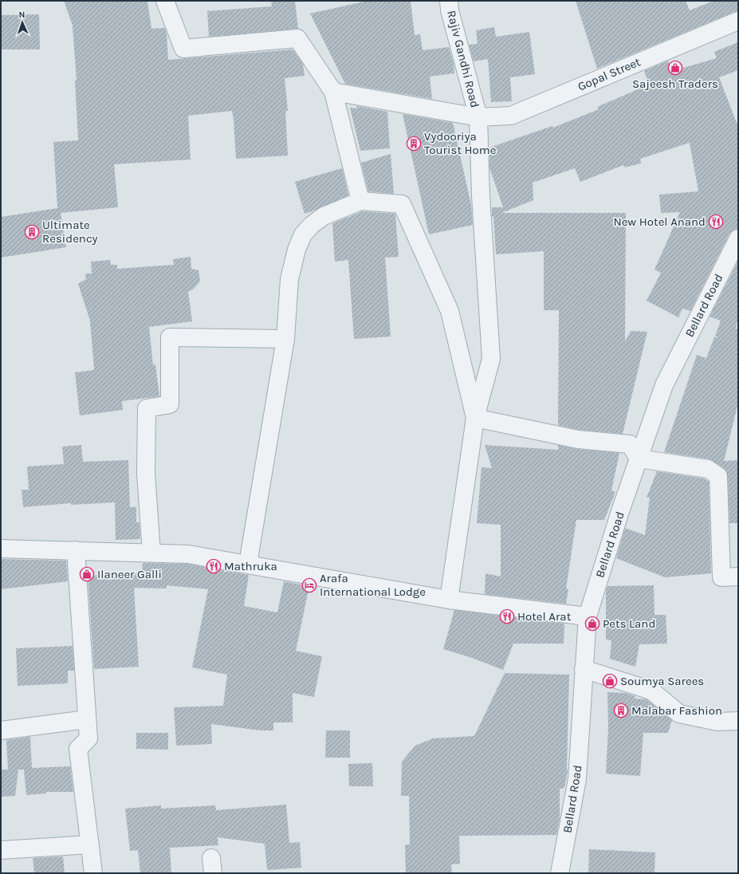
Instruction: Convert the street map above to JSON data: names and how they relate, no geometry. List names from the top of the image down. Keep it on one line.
{"streets":{"street":["Rajiv Gandhi Road","Gopal Street","Bellard Road"]},"crossings":[["Rajiv Gandhi Road","Gopal Street"]],"places":{"shop":["Sajeesh Traders","Ilaneer Galli","Pets Land","Soumya Sarees"],"building":["Vydooriya Tourist Home","Ultimate Residency","Malabar Fashion"],"restaurant":["New Hotel Anand","Mathruka","Hotel Arat"],"hotel":["Arafa International Lodge"]},"north":"top"}
